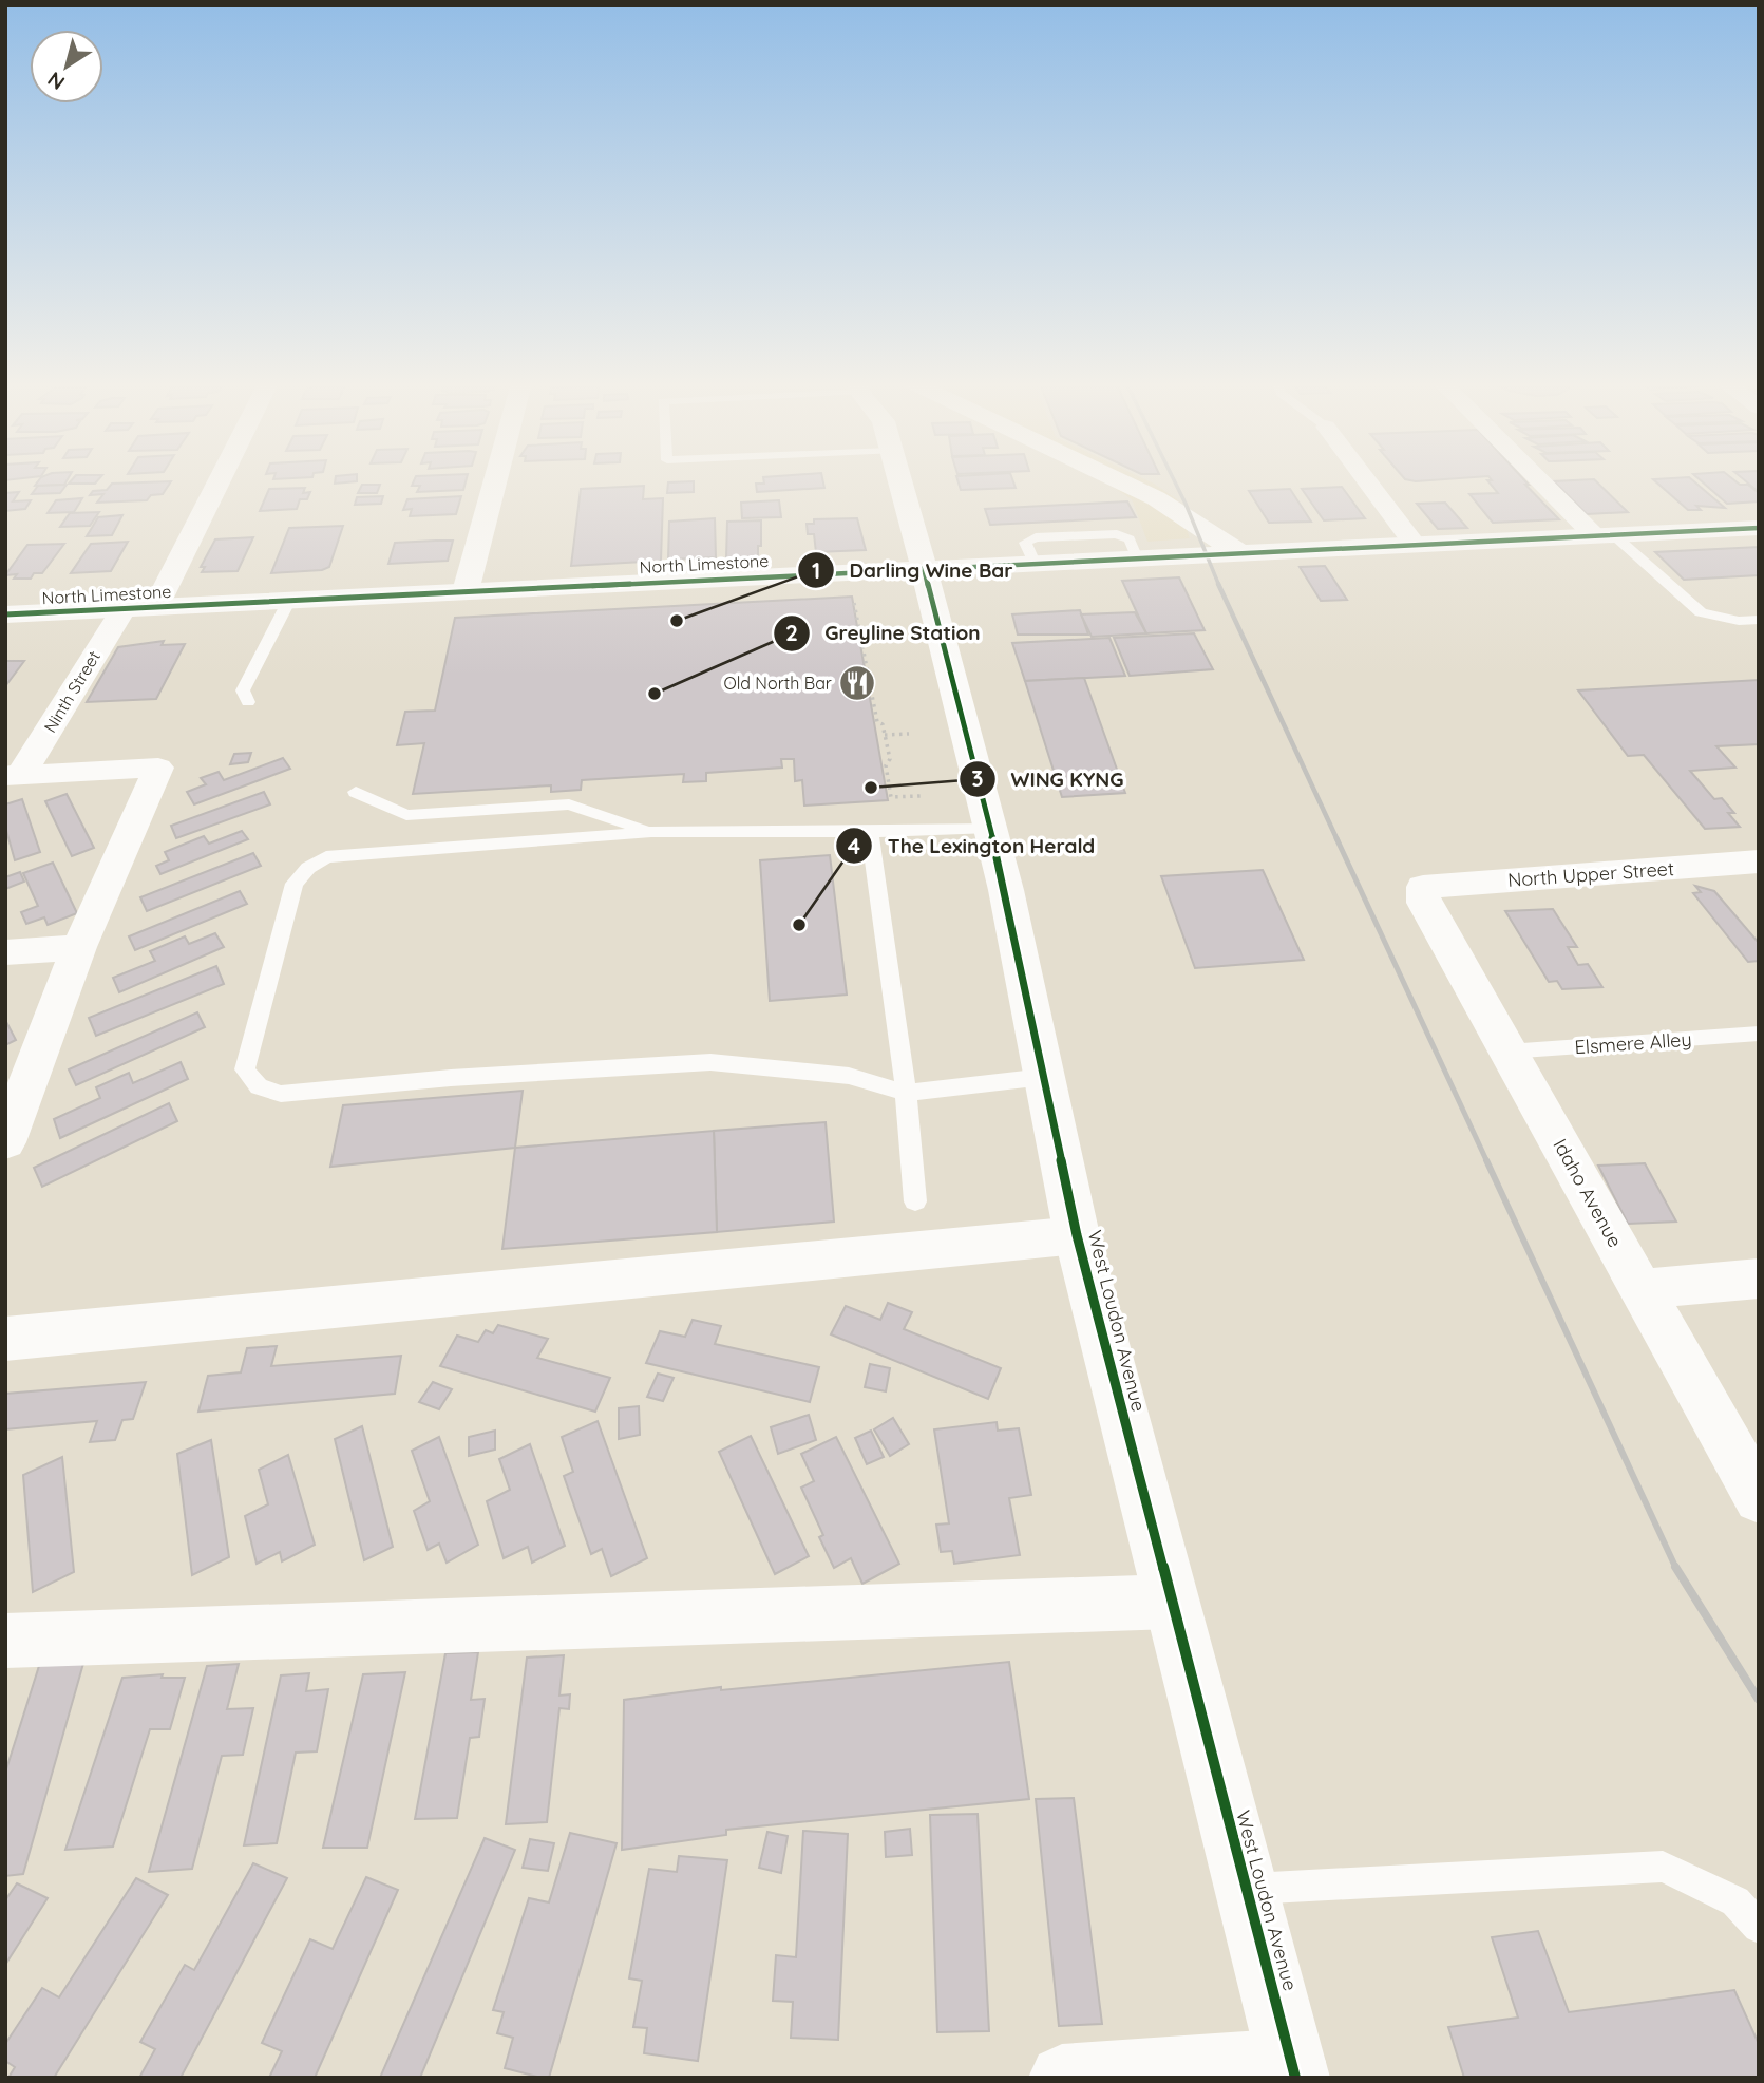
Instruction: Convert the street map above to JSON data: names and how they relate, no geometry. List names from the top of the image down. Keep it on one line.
{"streets":{"street":["North Limestone","Ninth Street","North Upper Street","Idaho Avenue","West Loudon Avenue"],"lane":["Elsmere Alley"]},"crossings":[["North Limestone","Ninth Street"],["North Limestone","West Loudon Avenue"],["North Upper Street","Idaho Avenue"],["Elsmere Alley","Idaho Avenue"]],"places":{"other":["Darling Wine Bar","Greyline Station","WING KYNG","The Lexington Herald"],"restaurant":["Old North Bar"]},"north":"bottom left"}
